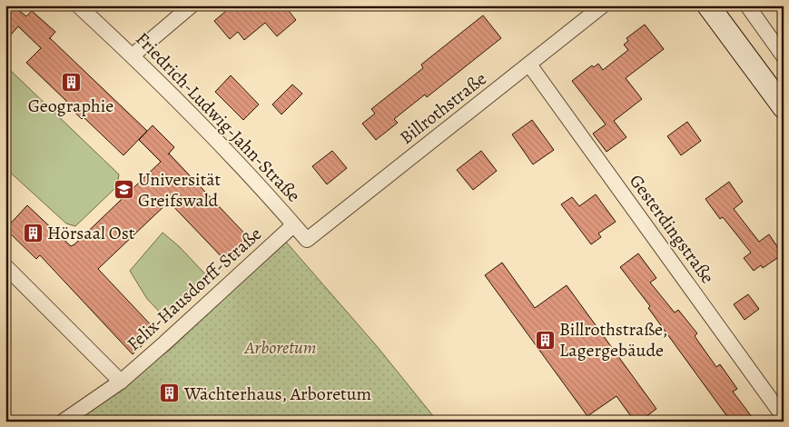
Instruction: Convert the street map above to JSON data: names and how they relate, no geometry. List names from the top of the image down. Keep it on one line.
{"streets":{"street":["Billrothstraße","Friedrich-Ludwig-Jahn-Straße","Gesterdingstraße","Felix-Hausdorff-Straße"]},"crossings":[["Billrothstraße","Friedrich-Ludwig-Jahn-Straße"],["Billrothstraße","Gesterdingstraße"],["Friedrich-Ludwig-Jahn-Straße","Felix-Hausdorff-Straße"]],"parks":["Arboretum"],"places":{"building":["Geographie","Hörsaal Ost","Billrothstraße, Lagergebäude","Wächterhaus, Arboretum"],"school or university":["Universität Greifswald"]}}
